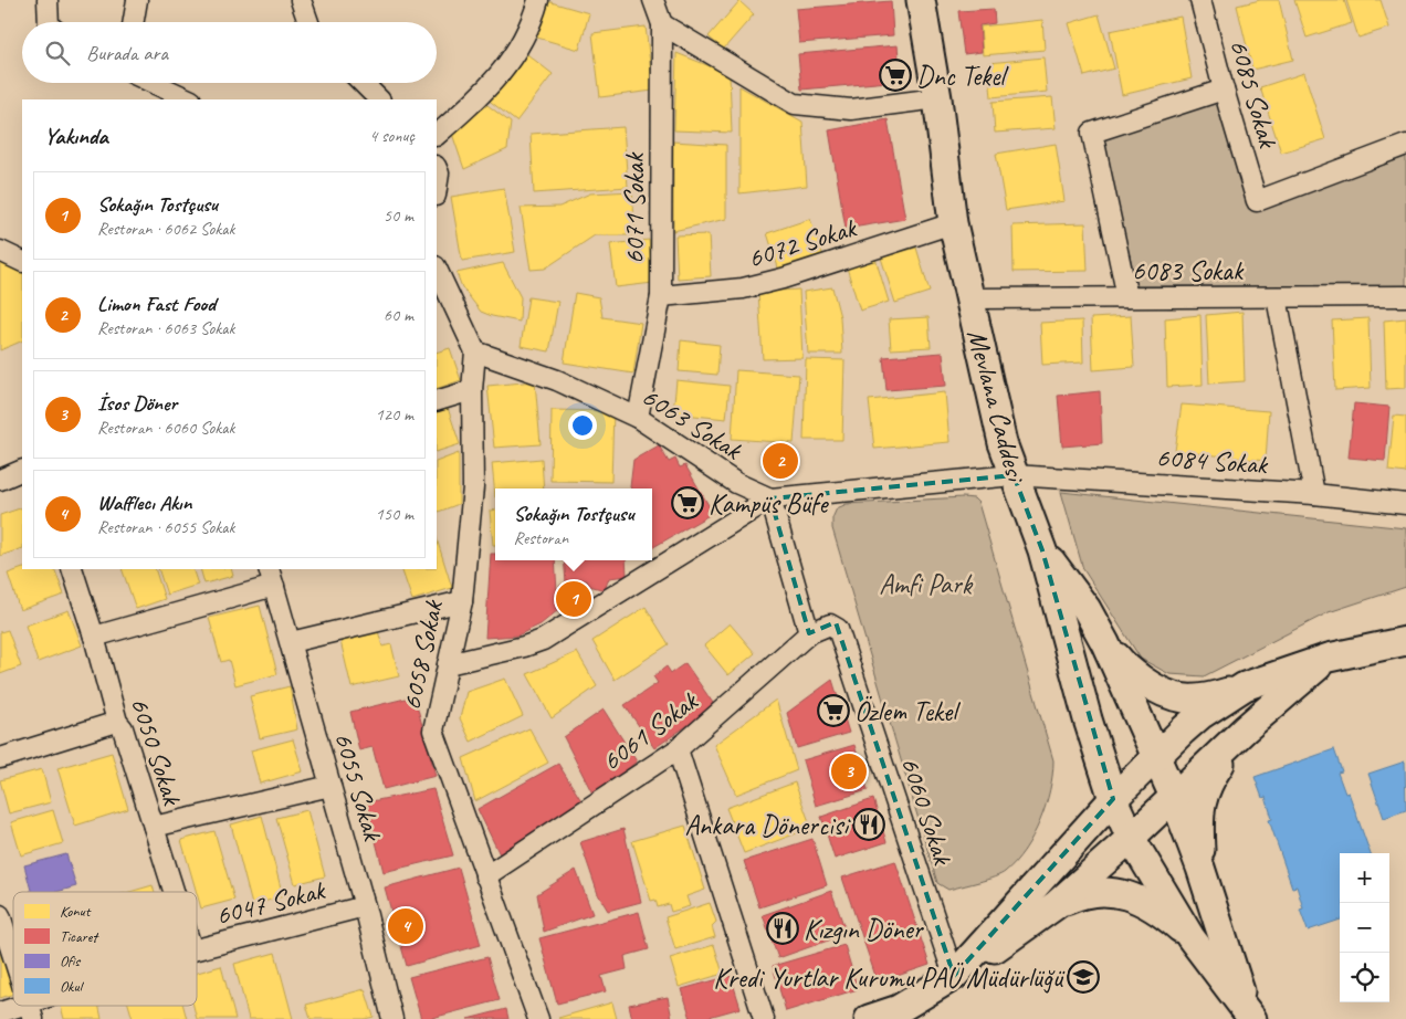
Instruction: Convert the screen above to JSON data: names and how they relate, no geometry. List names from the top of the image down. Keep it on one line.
{"streets":{"street":["6085 Sokak","6071 Sokak","6072 Sokak","6083 Sokak","Mevlana Caddesi","6063 Sokak","6084 Sokak","6058 Sokak","6061 Sokak","6050 Sokak","6055 Sokak","6060 Sokak","6047 Sokak"]},"crossings":[["6071 Sokak","6072 Sokak"],["6071 Sokak","6063 Sokak"],["6072 Sokak","Mevlana Caddesi"],["6083 Sokak","Mevlana Caddesi"],["Mevlana Caddesi","6063 Sokak"],["Mevlana Caddesi","6084 Sokak"],["6063 Sokak","6084 Sokak"],["6063 Sokak","6058 Sokak"],["6058 Sokak","6061 Sokak"],["6061 Sokak","6060 Sokak"],["6055 Sokak","6047 Sokak"]],"parks":["Amfi Park"],"places":{"supermarket":["Dnc Tekel","Kampüs Büfe","Özlem Tekel"],"restaurant":["Ankara Dönercisi","Kızgın Döner"],"school or university":["Kredi Yurtlar Kurumu PAÜ Müdürlüğü"]},"legend":["Konut","Ticaret","Ofis","Okul"],"page":{"search":"Burada ara","heading":["Yakında","4 sonuç"],"list":[{"mark":"1","name":"Sokağın Tostçusu","note":"Restoran · 6062 Sokak","value":"50 m"},{"mark":"2","name":"Limon Fast Food","note":"Restoran · 6063 Sokak","value":"60 m"},{"mark":"3","name":"İsos Döner","note":"Restoran · 6060 Sokak","value":"120 m"},{"mark":"4","name":"Wafflecı Akın","note":"Restoran · 6055 Sokak","value":"150 m"}],"pins":["2","1","3","4"],"popup":["Sokağın Tostçusu","Restoran"],"map_buttons":["+","−"]}}
